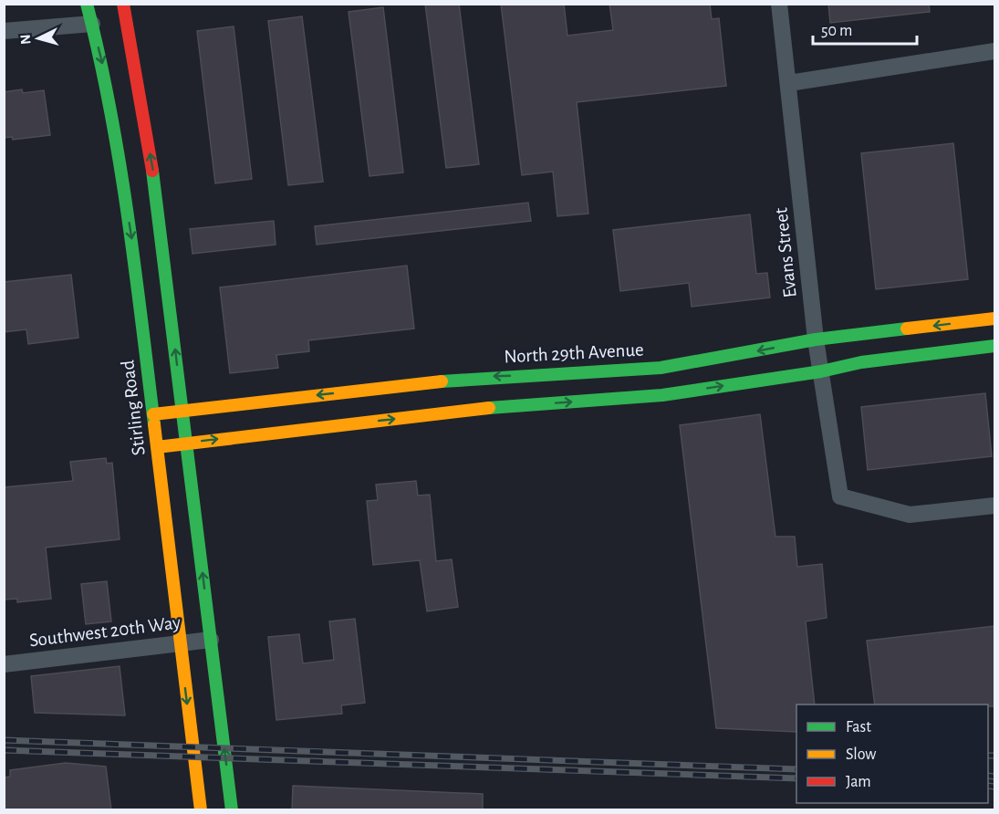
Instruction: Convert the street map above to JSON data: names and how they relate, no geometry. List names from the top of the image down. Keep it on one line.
{"streets":{"street":["Evans Street","North 29th Avenue","Stirling Road","Southwest 20th Way"]},"crossings":[["Evans Street","North 29th Avenue"],["North 29th Avenue","Stirling Road"],["Stirling Road","Southwest 20th Way"]],"legend":["Fast","Slow","Jam"],"scale_bar":"50 m","north":"left"}
